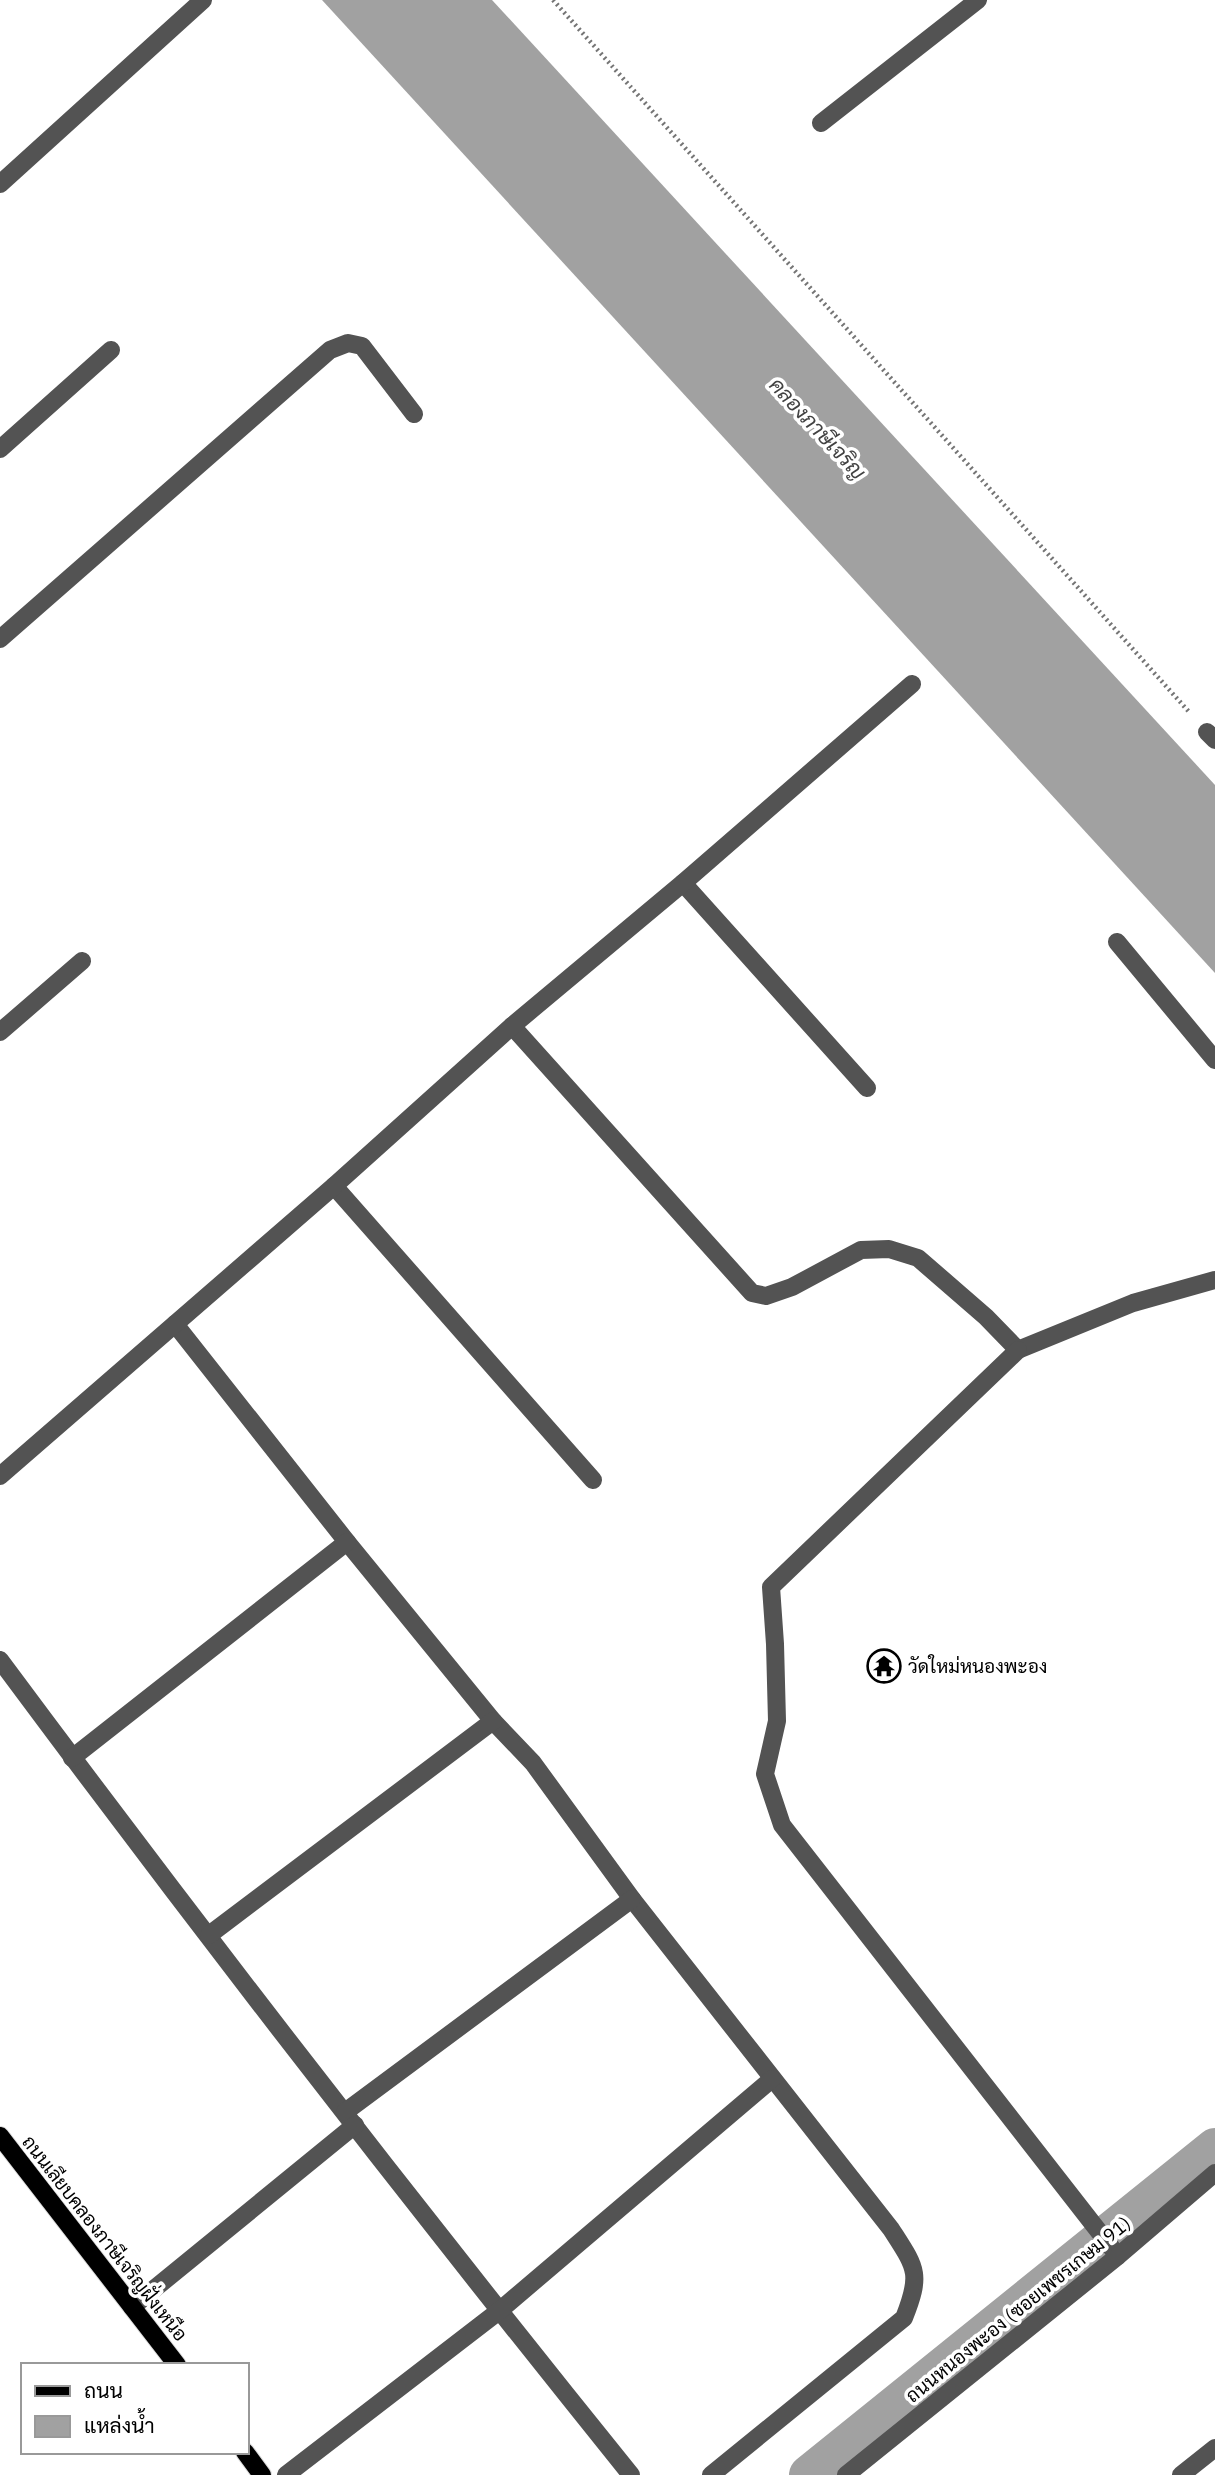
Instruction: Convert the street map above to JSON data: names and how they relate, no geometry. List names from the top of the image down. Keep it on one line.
{"streets":{"main road":["ถนนเลียบคลองภาษีเจริญฝั่งเหนือ"],"street":["ถนนหนองพะอง (ซอยเพชรเกษม 91)"]},"water":["คลองภาษีเจริญ"],"places":{"temple":["วัดใหม่หนองพะอง"]},"legend":["ถนน","แหล่งน้ำ"]}
